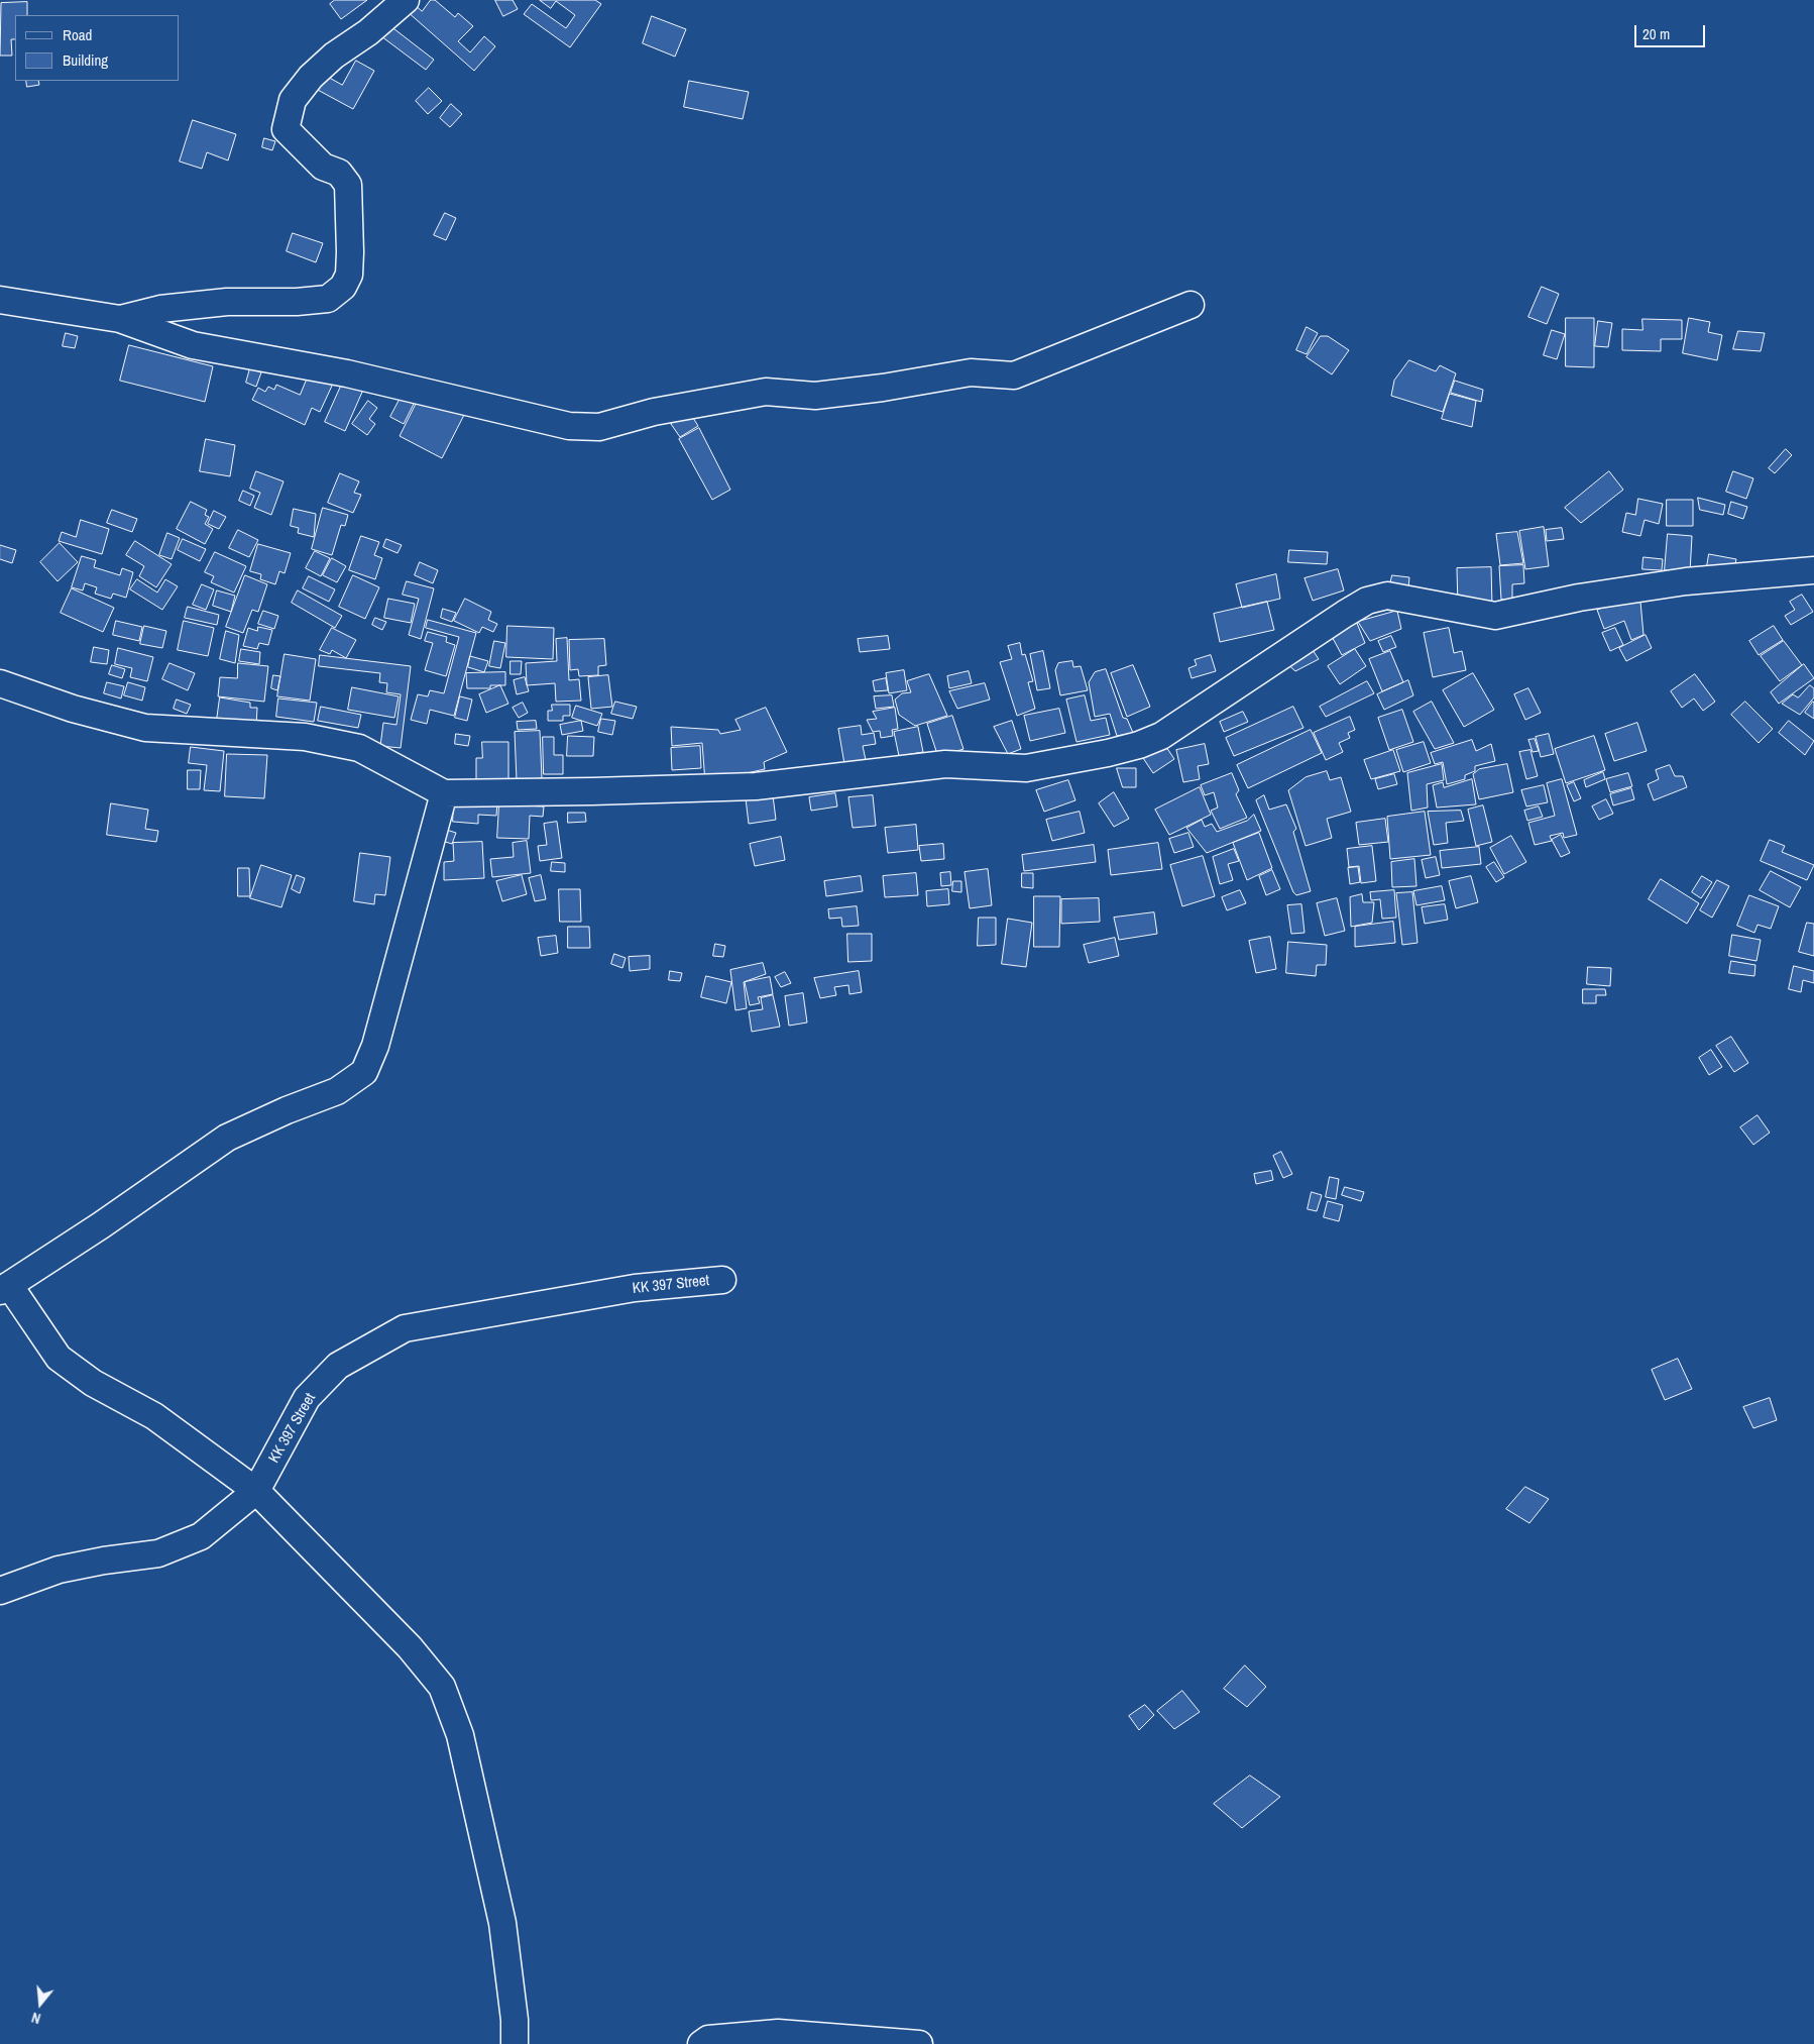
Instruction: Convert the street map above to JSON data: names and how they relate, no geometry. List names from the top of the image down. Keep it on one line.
{"streets":{"street":["KK 397 Street"]},"legend":["Road","Building"],"scale_bar":"20 m","north":"bottom"}
